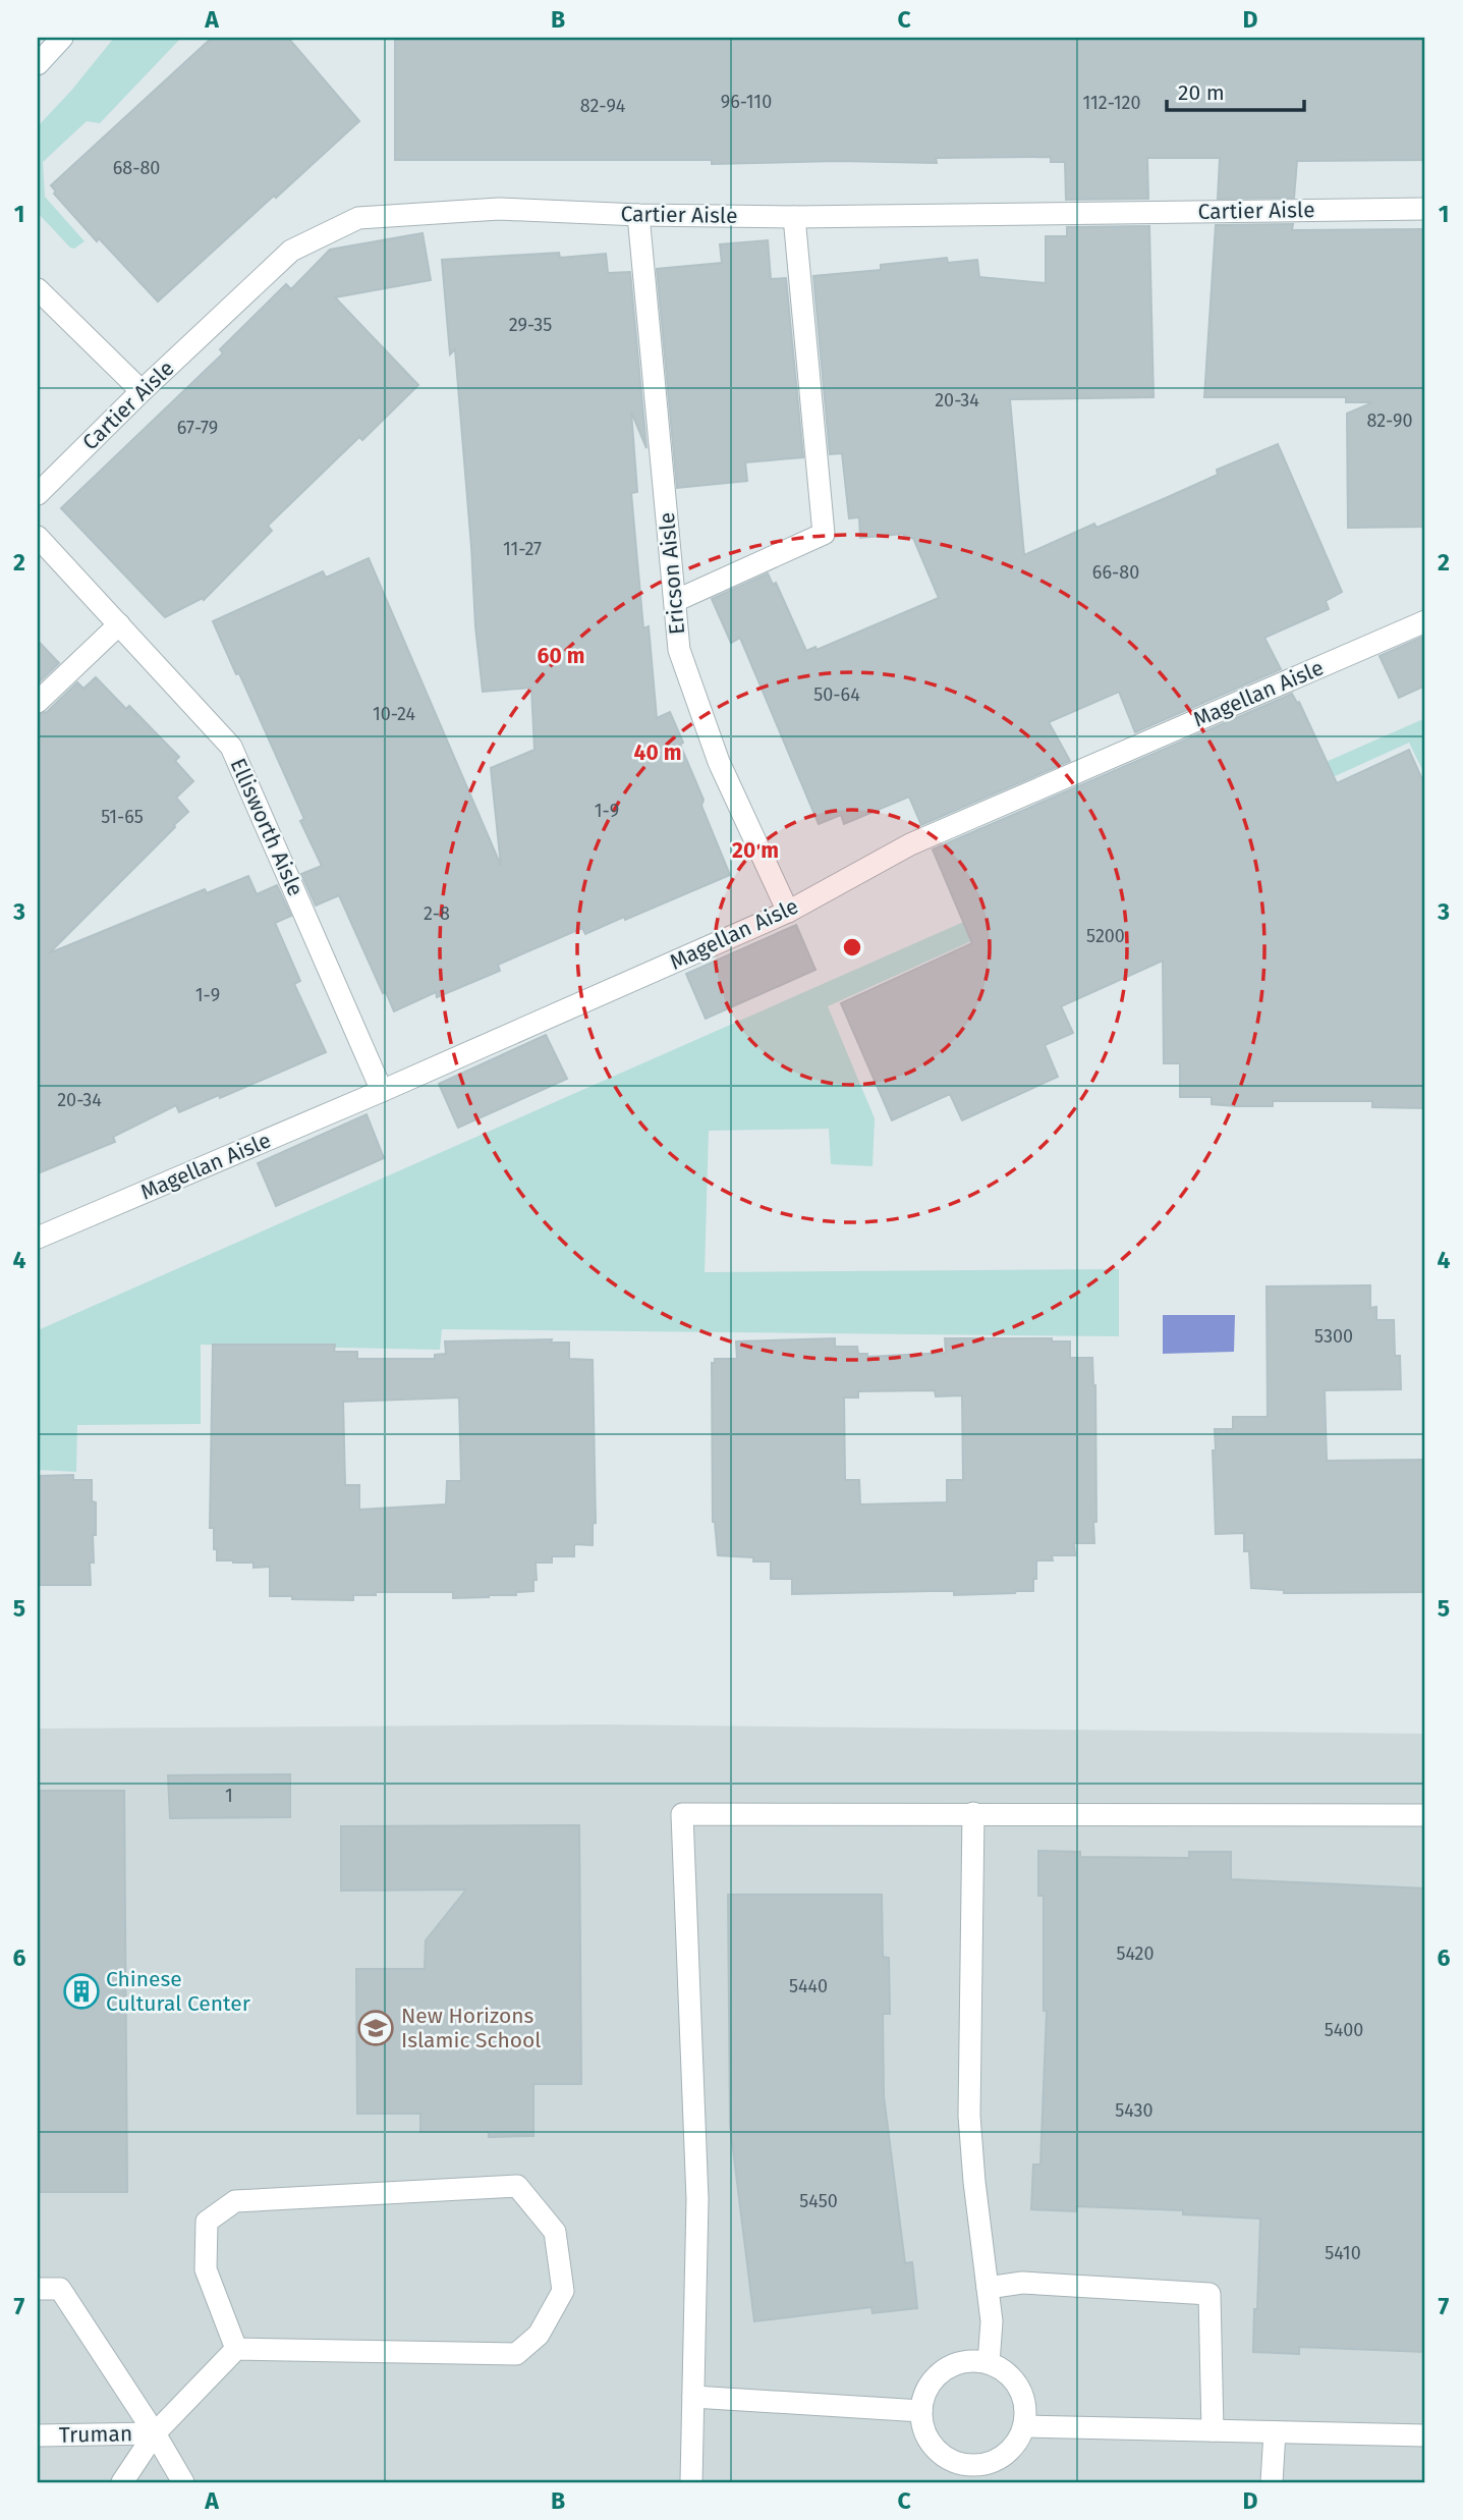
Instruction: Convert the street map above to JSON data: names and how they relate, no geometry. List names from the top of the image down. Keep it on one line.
{"streets":{"street":["Cartier Aisle","Ericson Aisle","Magellan Aisle","Ellisworth Aisle","Truman"]},"crossings":[["Cartier Aisle","Ericson Aisle"],["Ericson Aisle","Magellan Aisle"],["Magellan Aisle","Ellisworth Aisle"]],"places":{"building":["Chinese Cultural Center"],"school or university":["New Horizons Islamic School"]},"house_numbers":["96-110","112-120","82-94","68-80","29-35","20-34","82-90","67-79","11-27","66-80","50-64","10-24","1-9","51-65","2-8","5200","1-9","20-34","5300","1","5420","5440","5400","5430","5450","5410"],"scale_bar":"20 m","grid":{"columns":["A","B","C","D"],"rows":["1","2","3","4","5","6","7"]},"rings":["60 m","40 m","20 m"]}
